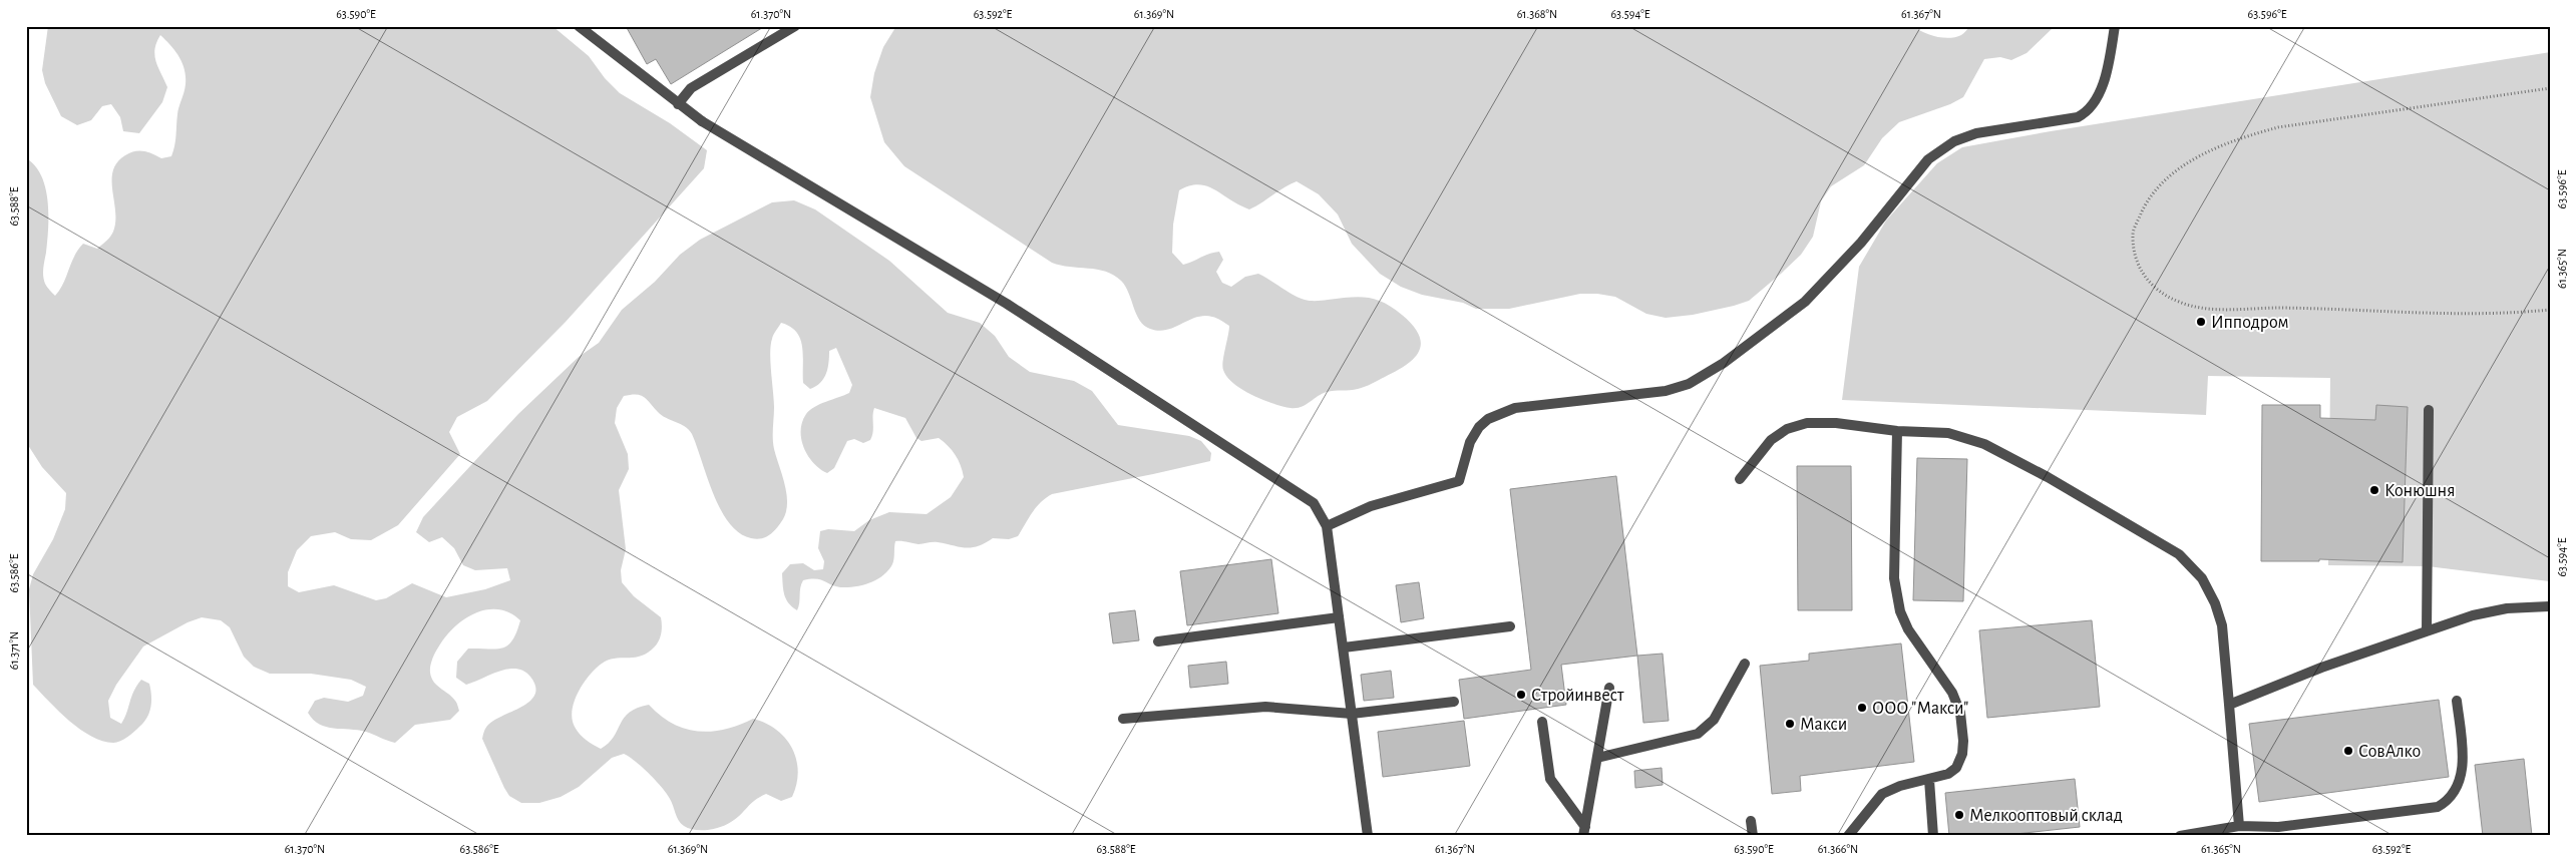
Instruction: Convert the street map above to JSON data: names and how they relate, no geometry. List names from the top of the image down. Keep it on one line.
{"places":["Ипподром","Конюшня","Стройинвест","ООО \"Макси\"","Макси","СовАлко","Мелкооптовый склад"],"coordinates":["63.590°E","61.370°N","63.592°E","61.369°N","61.368°N","63.594°E","61.367°N","63.596°E","63.588°E","61.365°N","63.586°E","61.371°N","61.366°N"]}
